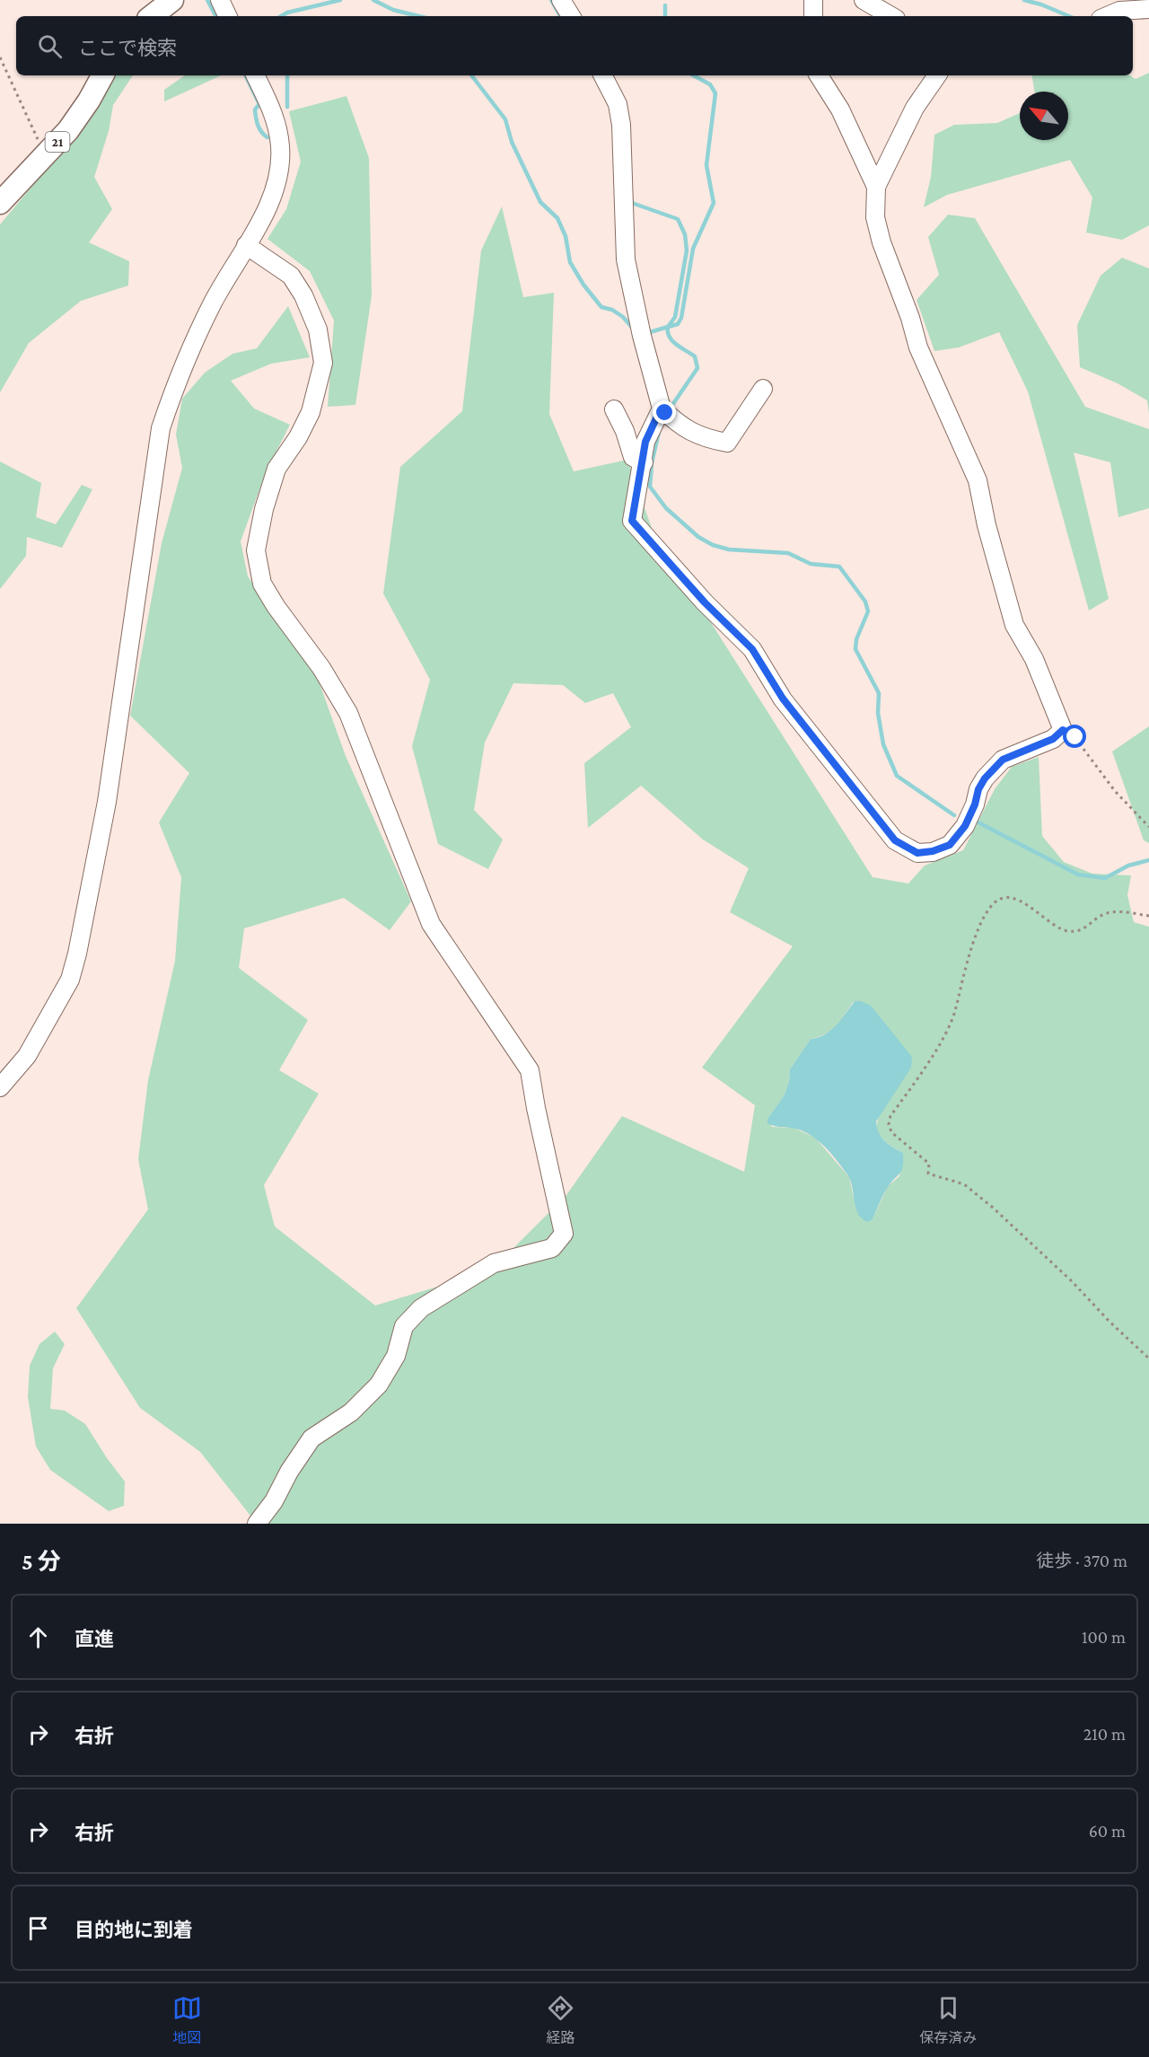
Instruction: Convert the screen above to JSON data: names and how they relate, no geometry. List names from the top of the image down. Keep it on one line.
{"streets":{"main road":["21"]},"north":"top left","page":{"search":"ここで検索","heading":["5 分","徒歩 · 370 m"],"list":[["直進","100 m"],["右折","210 m"],["右折","60 m"],"目的地に到着"],"nav":["地図","経路","保存済み"]}}
